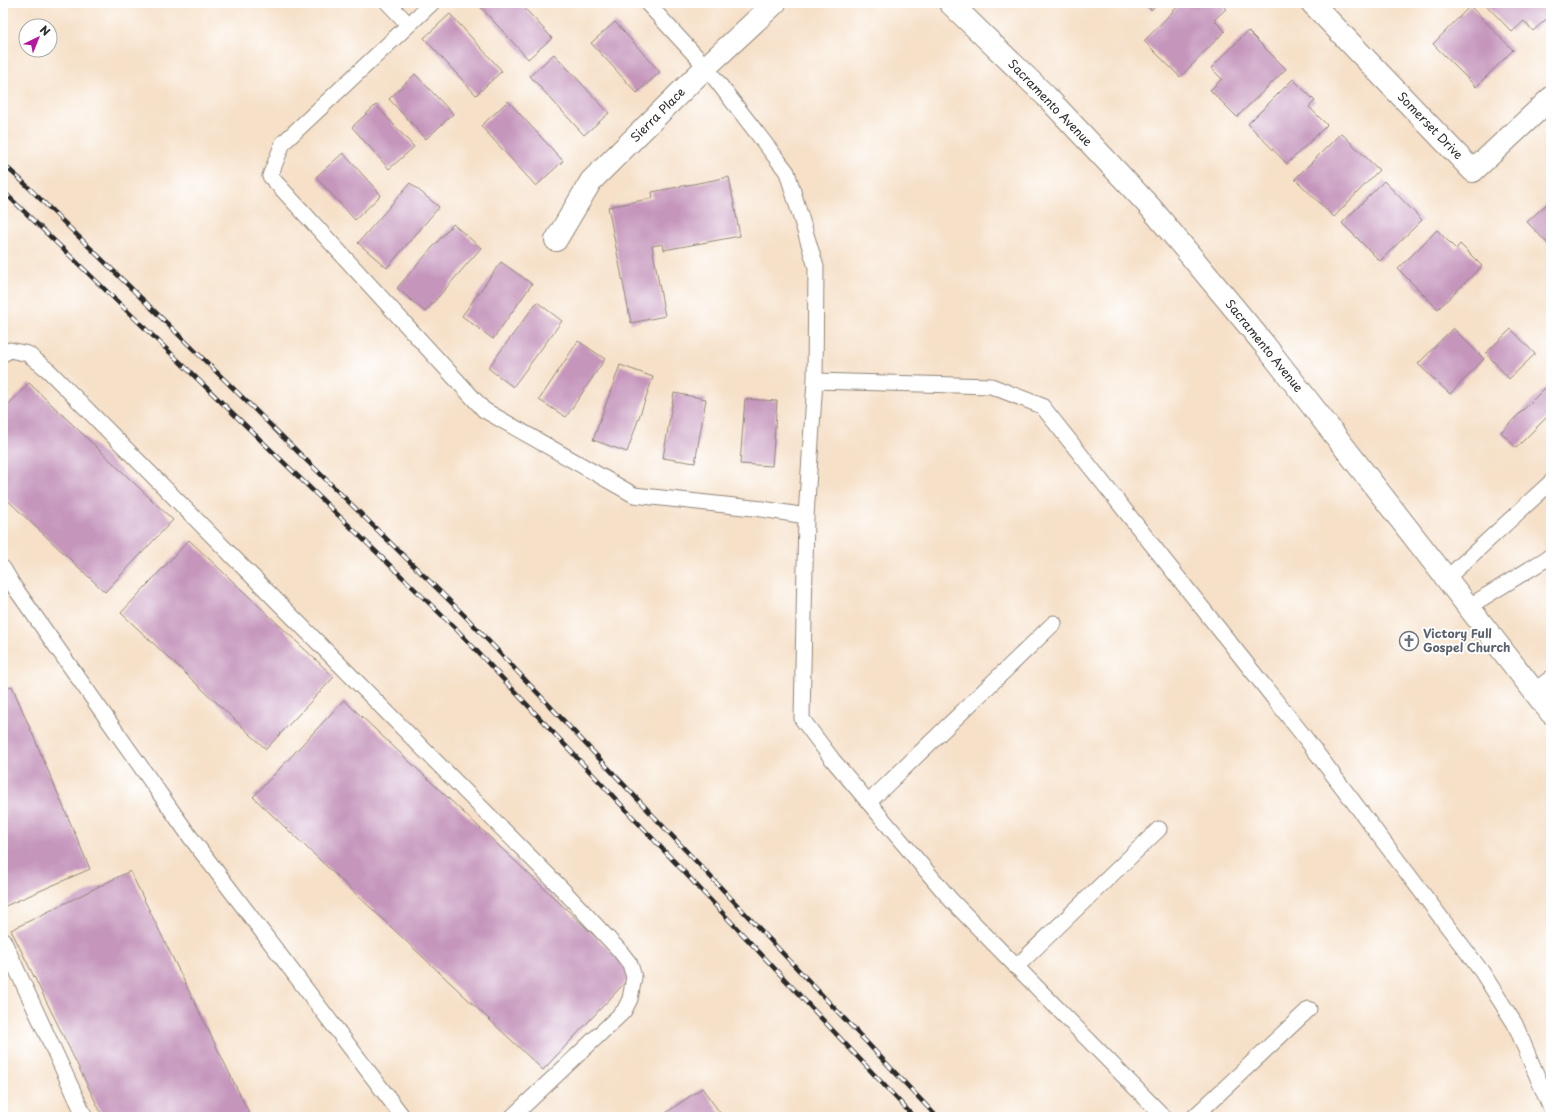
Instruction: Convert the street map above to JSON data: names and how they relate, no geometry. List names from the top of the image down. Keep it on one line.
{"streets":{"main road":["Sacramento Avenue","Sierra Place","Somerset Drive"]},"places":{"church":["Victory Full Gospel Church"]},"north":"top right"}
